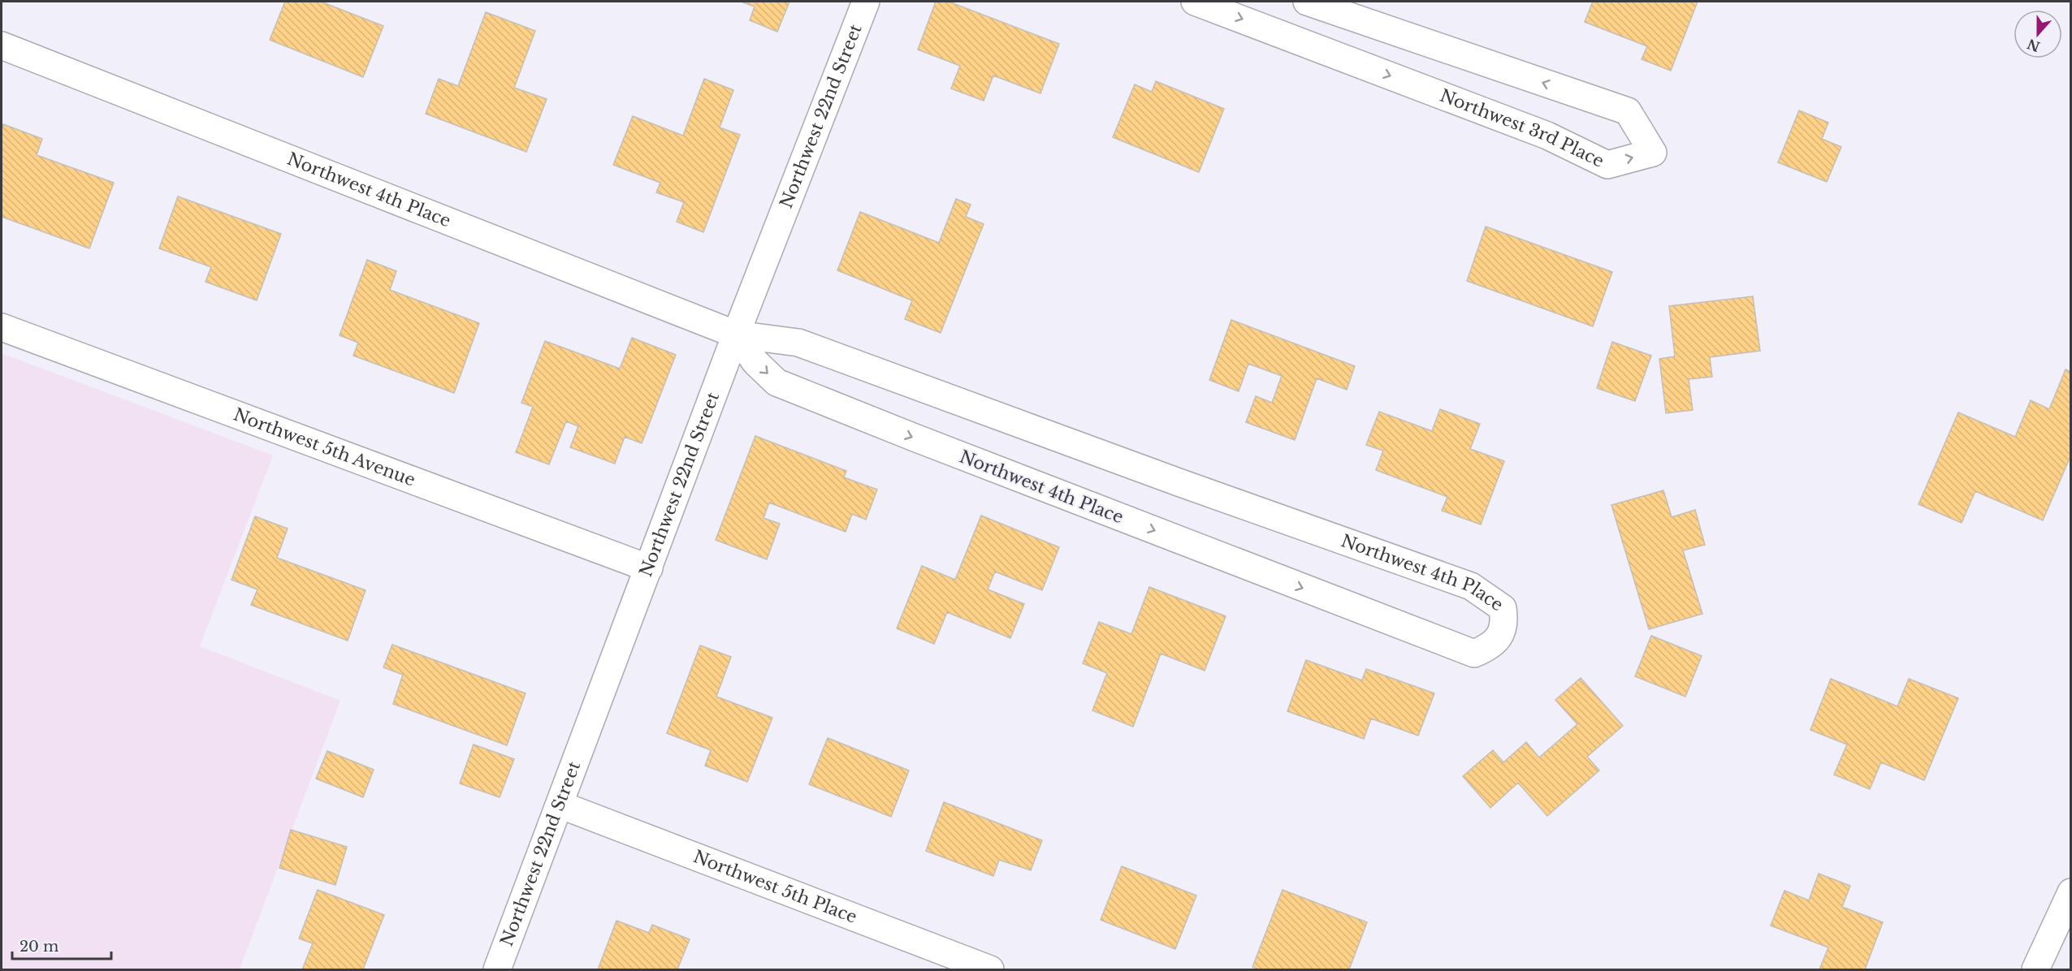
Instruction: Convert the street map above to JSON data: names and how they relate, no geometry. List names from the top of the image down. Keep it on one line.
{"streets":{"street":["Northwest 22nd Street","Northwest 3rd Place","Northwest 4th Place","Northwest 5th Avenue","Northwest 5th Place"]},"crossings":[["Northwest 22nd Street","Northwest 4th Place"],["Northwest 22nd Street","Northwest 5th Avenue"],["Northwest 22nd Street","Northwest 5th Place"]],"scale_bar":"20 m","north":"bottom"}
